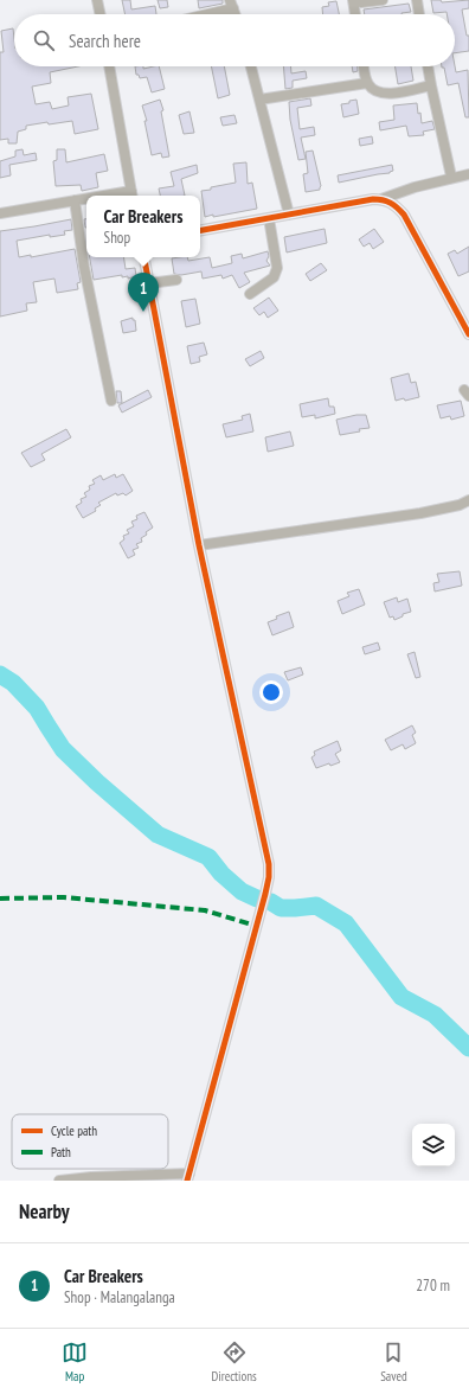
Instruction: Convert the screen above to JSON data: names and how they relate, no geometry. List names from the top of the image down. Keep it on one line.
{"legend":["Cycle path","Path"],"page":{"search":"Search here","popup":["Car Breakers","Shop"],"pins":"1","heading":"Nearby","list":[{"mark":"1","name":"Car Breakers","note":"Shop · Malangalanga","value":"270 m"}],"nav":["Map","Directions","Saved"]}}
